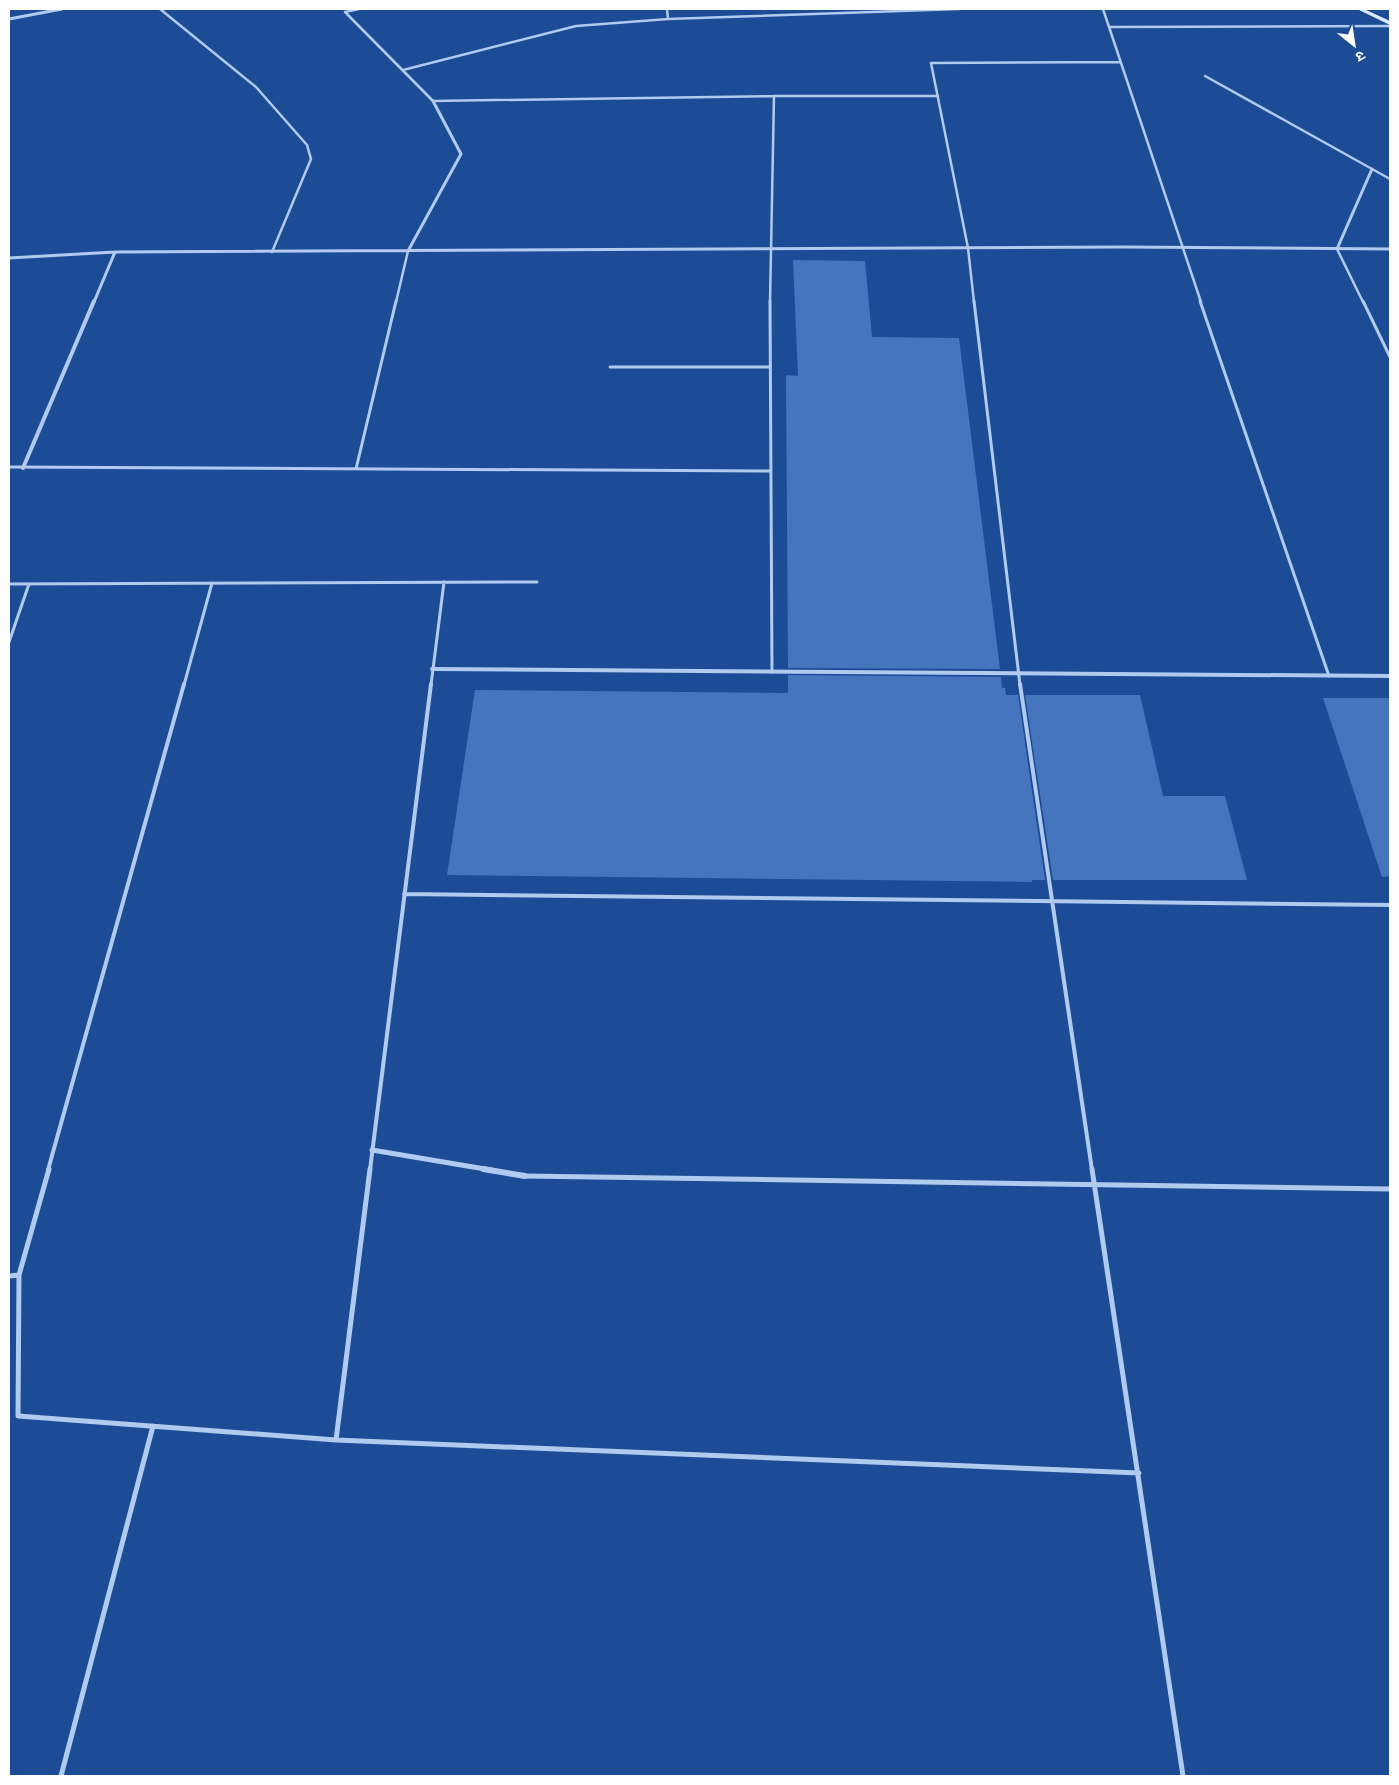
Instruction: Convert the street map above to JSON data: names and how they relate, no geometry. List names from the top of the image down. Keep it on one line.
{"north":"bottom right"}
